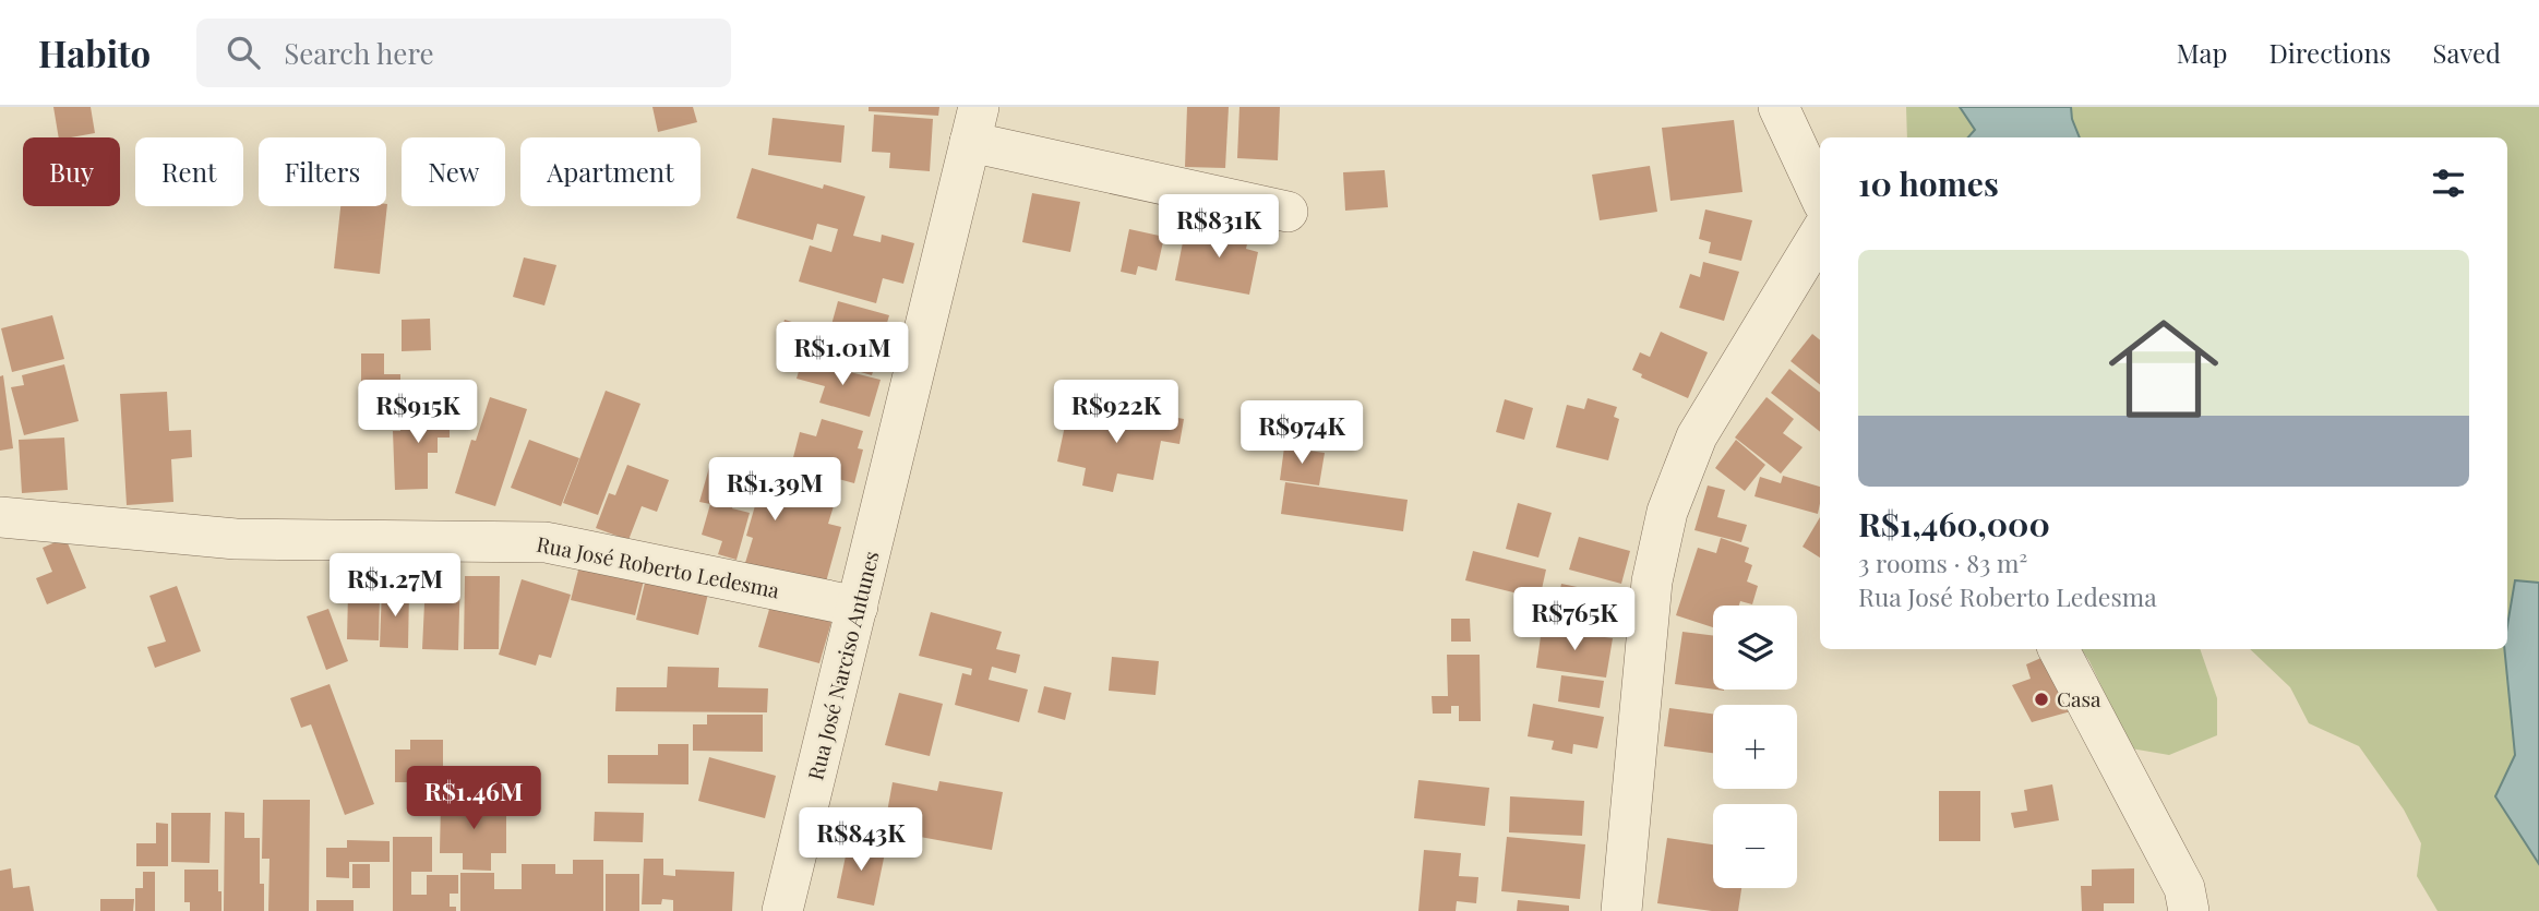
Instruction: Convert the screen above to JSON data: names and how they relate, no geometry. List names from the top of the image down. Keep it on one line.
{"streets":{"street":["Rua José Roberto Ledesma","Rua José Narciso Antunes"]},"crossings":[["Rua José Roberto Ledesma","Rua José Narciso Antunes"]],"places":["Casa"],"page":{"header":"Habito","search":"Search here","nav":["Map","Directions","Saved"],"chip":["Buy","Rent","Filters","New","Apartment"],"heading":"10 homes","price":["R$831K","R$1.01M","R$915K","R$922K","R$974K","R$1.39M","R$1.27M","R$765K","R$1.46M","R$843K"],"list":[{"name":"R$1,460,000","note":"3 rooms · 83 m² · Rua José Roberto Ledesma"}],"map_buttons":["+","−"]}}
